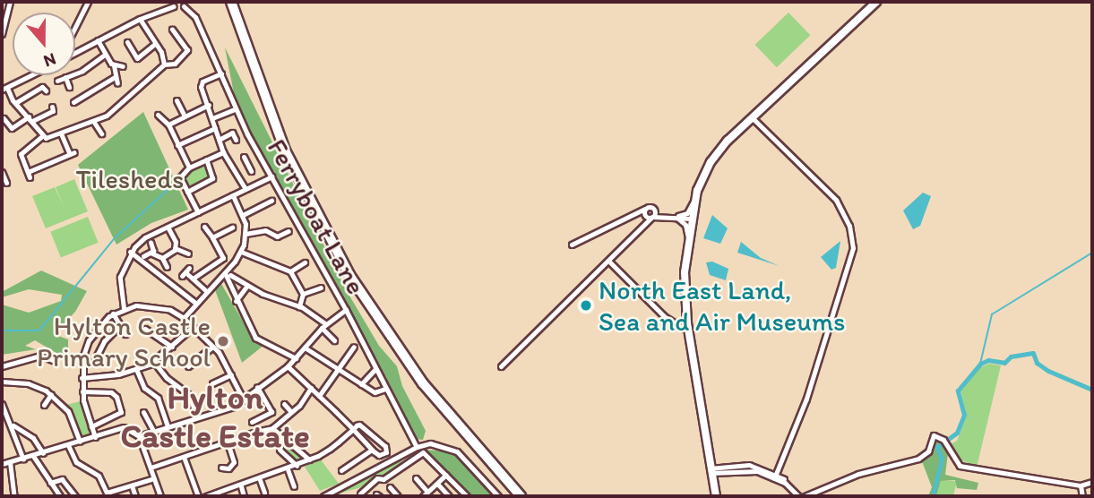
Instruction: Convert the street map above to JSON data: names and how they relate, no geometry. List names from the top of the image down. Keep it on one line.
{"streets":{"street":["Ferryboat Lane"]},"districts":["Hylton Castle Estate"],"parks":["Tilesheds"],"places":["North East Land, Sea and Air Museums","Hylton Castle Primary School"],"north":"bottom"}
